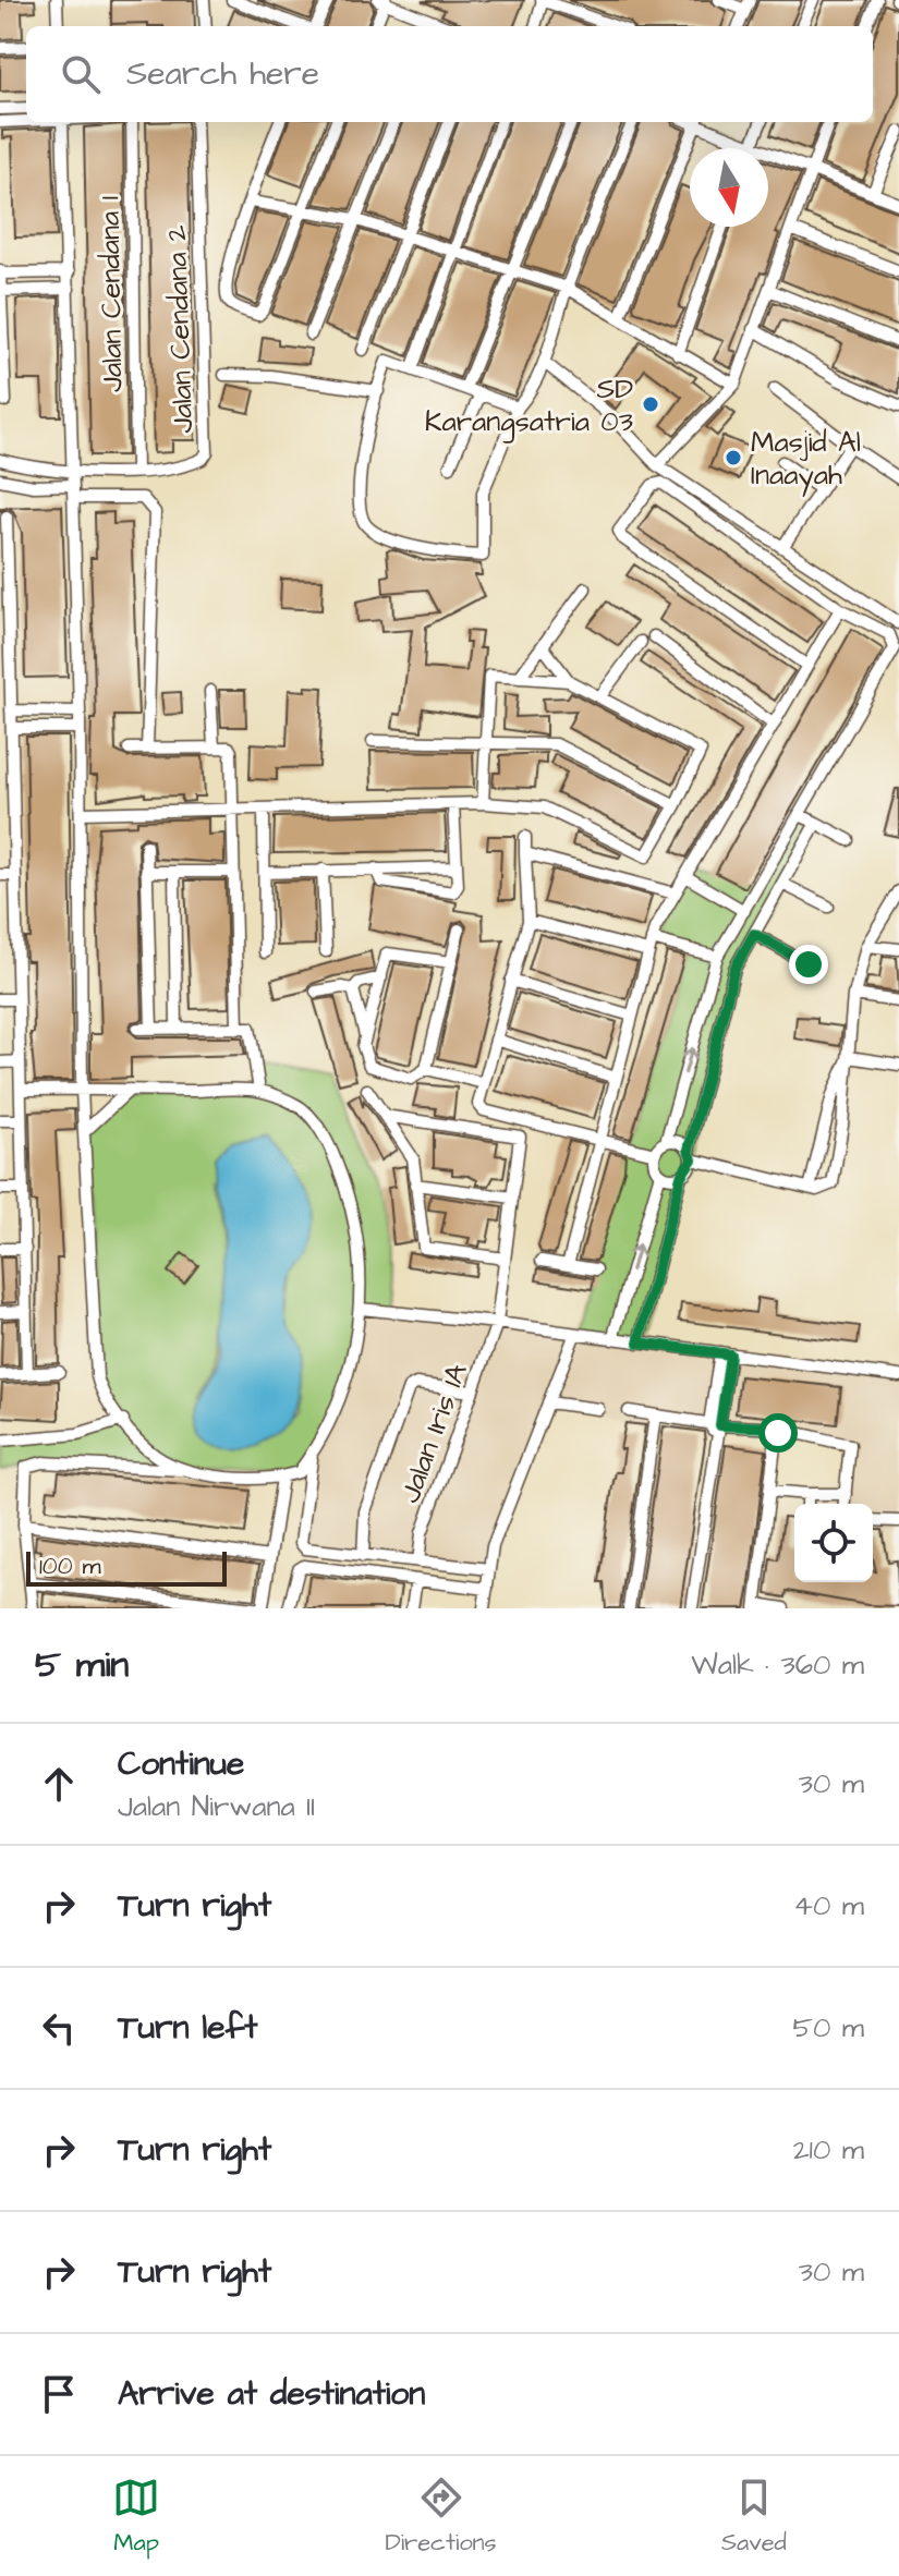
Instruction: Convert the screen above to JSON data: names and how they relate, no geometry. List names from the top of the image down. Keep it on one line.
{"streets":{"street":["Jalan Cendana 1","Jalan Cendana 2","Jalan Iris 1A"]},"crossings":[["Jalan Cendana 1","Jalan Cendana 2"]],"places":["SD Karangsatria 03","Masjid Al Inaayah"],"scale_bar":"100 m","north":"bottom","page":{"search":"Search here","scale":"100 m","heading":["5 min","Walk · 360 m"],"list":[["Continue","Jalan Nirwana II","30 m"],["Turn right","40 m"],["Turn left","50 m"],["Turn right","210 m"],["Turn right","30 m"],"Arrive at destination"],"nav":["Map","Directions","Saved"]}}
